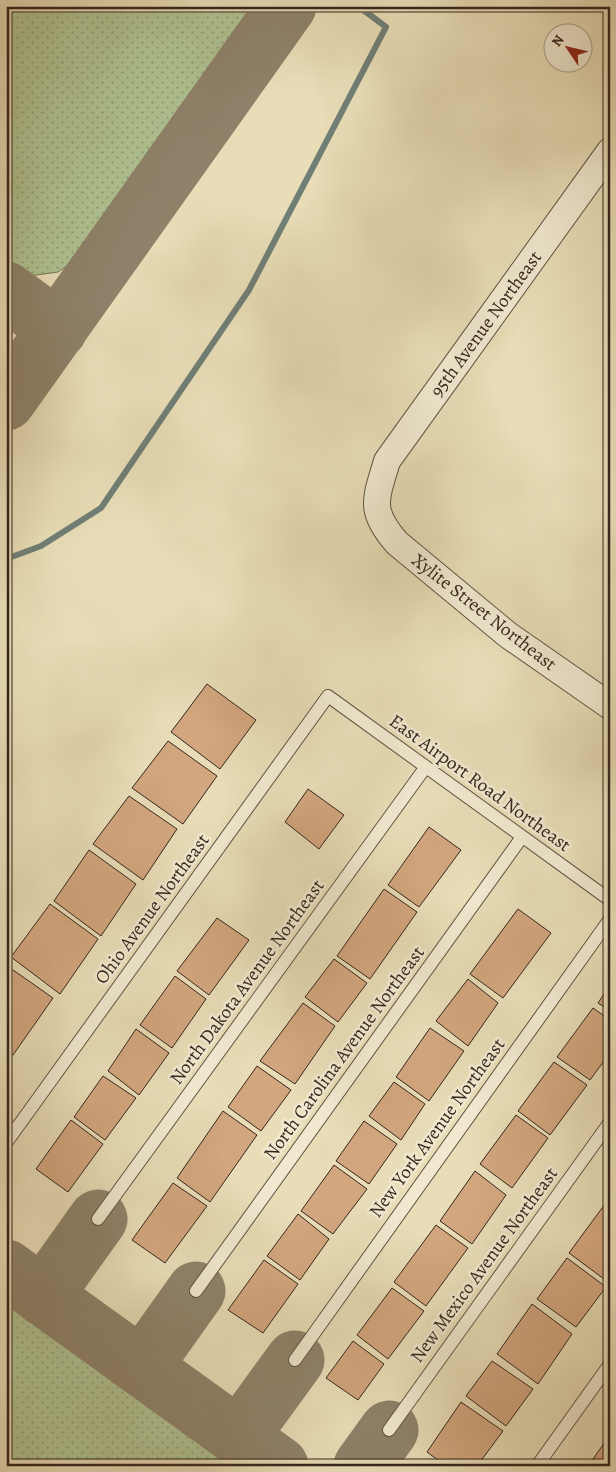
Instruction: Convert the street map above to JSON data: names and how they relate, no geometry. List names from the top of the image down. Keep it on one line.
{"streets":{"street":["95th Avenue Northeast","Xylite Street Northeast"],"lane":["East Airport Road Northeast","Ohio Avenue Northeast","North Dakota Avenue Northeast","North Carolina Avenue Northeast","New York Avenue Northeast","New Mexico Avenue Northeast"]},"crossings":[["95th Avenue Northeast","Xylite Street Northeast"],["East Airport Road Northeast","Ohio Avenue Northeast"],["East Airport Road Northeast","North Dakota Avenue Northeast"],["East Airport Road Northeast","North Carolina Avenue Northeast"]],"north":"top left"}
